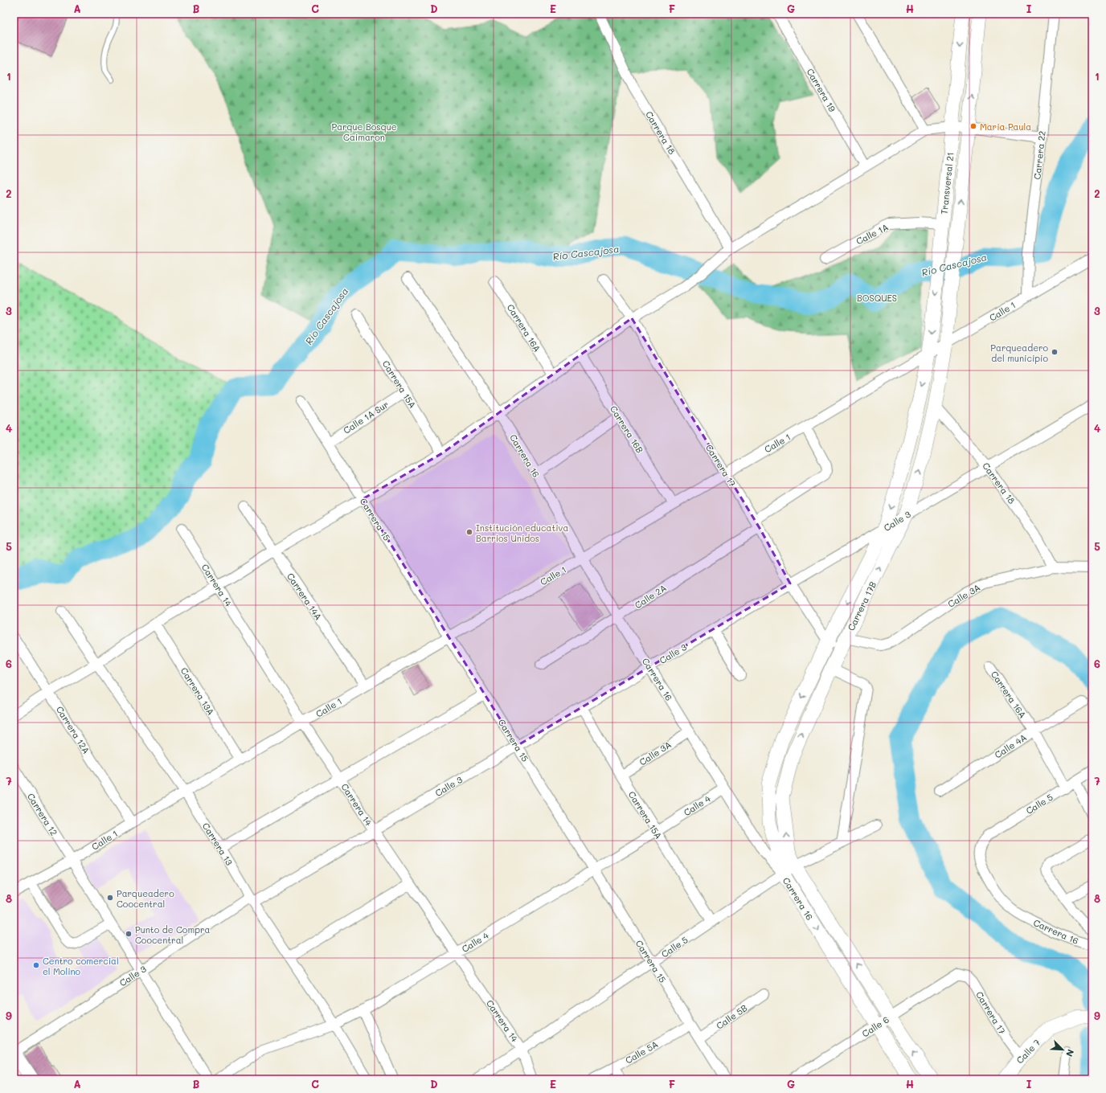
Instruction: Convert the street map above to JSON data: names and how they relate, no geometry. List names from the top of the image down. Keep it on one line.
{"streets":{"street":["Carrera 19","Carrera 18","Carrera 22","Transversal 21","Calle 1A","Calle 1","Carrera 16A","Carrera 15A","Calle 1A Sur","Carrera 16B","Carrera 16","Carrera 17","Carrera 15","Calle 3","Carrera 14","Calle 3A","Carrera 14A","Calle 2A","Carrera 17B","Carrera 13A","Carrera 12A","Calle 4A","Calle 5","Calle 4","Carrera 12","Carrera 13","Calle 5B","Calle 6","Calle 7","Calle 5A"]},"crossings":[["Carrera 18","Calle 3"],["Carrera 18","Calle 3A"],["Carrera 18","Carrera 17B"],["Carrera 22","Calle 1"],["Transversal 21","Calle 1A"],["Transversal 21","Calle 1"],["Transversal 21","Carrera 17B"],["Calle 1","Carrera 16B"],["Calle 1","Carrera 16"],["Calle 1","Carrera 17"],["Calle 1","Carrera 15"],["Calle 1","Carrera 14"],["Calle 1","Carrera 14A"],["Calle 1","Calle 2A"],["Calle 1","Carrera 17B"],["Calle 1","Carrera 13A"],["Calle 1","Carrera 12A"],["Calle 1","Carrera 12"],["Calle 1","Carrera 13"],["Carrera 16A","Calle 4A"],["Carrera 16A","Calle 5"],["Carrera 15A","Calle 1A Sur"],["Carrera 15A","Calle 3"],["Carrera 15A","Calle 3A"],["Carrera 15A","Calle 5"],["Carrera 15A","Calle 4"],["Calle 1A Sur","Carrera 15"],["Carrera 16","Calle 3"],["Carrera 16","Calle 3A"],["Carrera 16","Calle 2A"],["Carrera 16","Carrera 17B"],["Carrera 16","Calle 5"],["Carrera 16","Calle 4"],["Carrera 16","Calle 6"],["Carrera 17","Calle 3"],["Carrera 17","Calle 2A"],["Carrera 17","Carrera 17B"],["Carrera 17","Calle 6"],["Carrera 17","Calle 7"],["Carrera 15","Calle 3"],["Carrera 15","Calle 5"],["Carrera 15","Calle 4"],["Carrera 15","Calle 5B"],["Carrera 15","Calle 5A"],["Calle 3","Carrera 14"],["Calle 3","Carrera 17B"],["Calle 3","Carrera 12"],["Calle 3","Carrera 13"],["Carrera 14","Calle 5"],["Carrera 14","Calle 4"],["Calle 3A","Carrera 17B"],["Carrera 17B","Calle 5"],["Calle 4","Carrera 13"]],"water":["Río Cascajosa"],"parks":["Parque Bosque Caimaron","BOSQUES"],"places":["Maria Paula","Parqueadero del municipio","Institución educativa Barrios Unidos","Parqueadero Coocentral","Punto de Compra Coocentral","Centro comercial el Molino"],"north":"bottom right","grid":{"columns":["A","B","C","D","E","F","G","H","I"],"rows":["1","2","3","4","5","6","7","8","9"]}}
